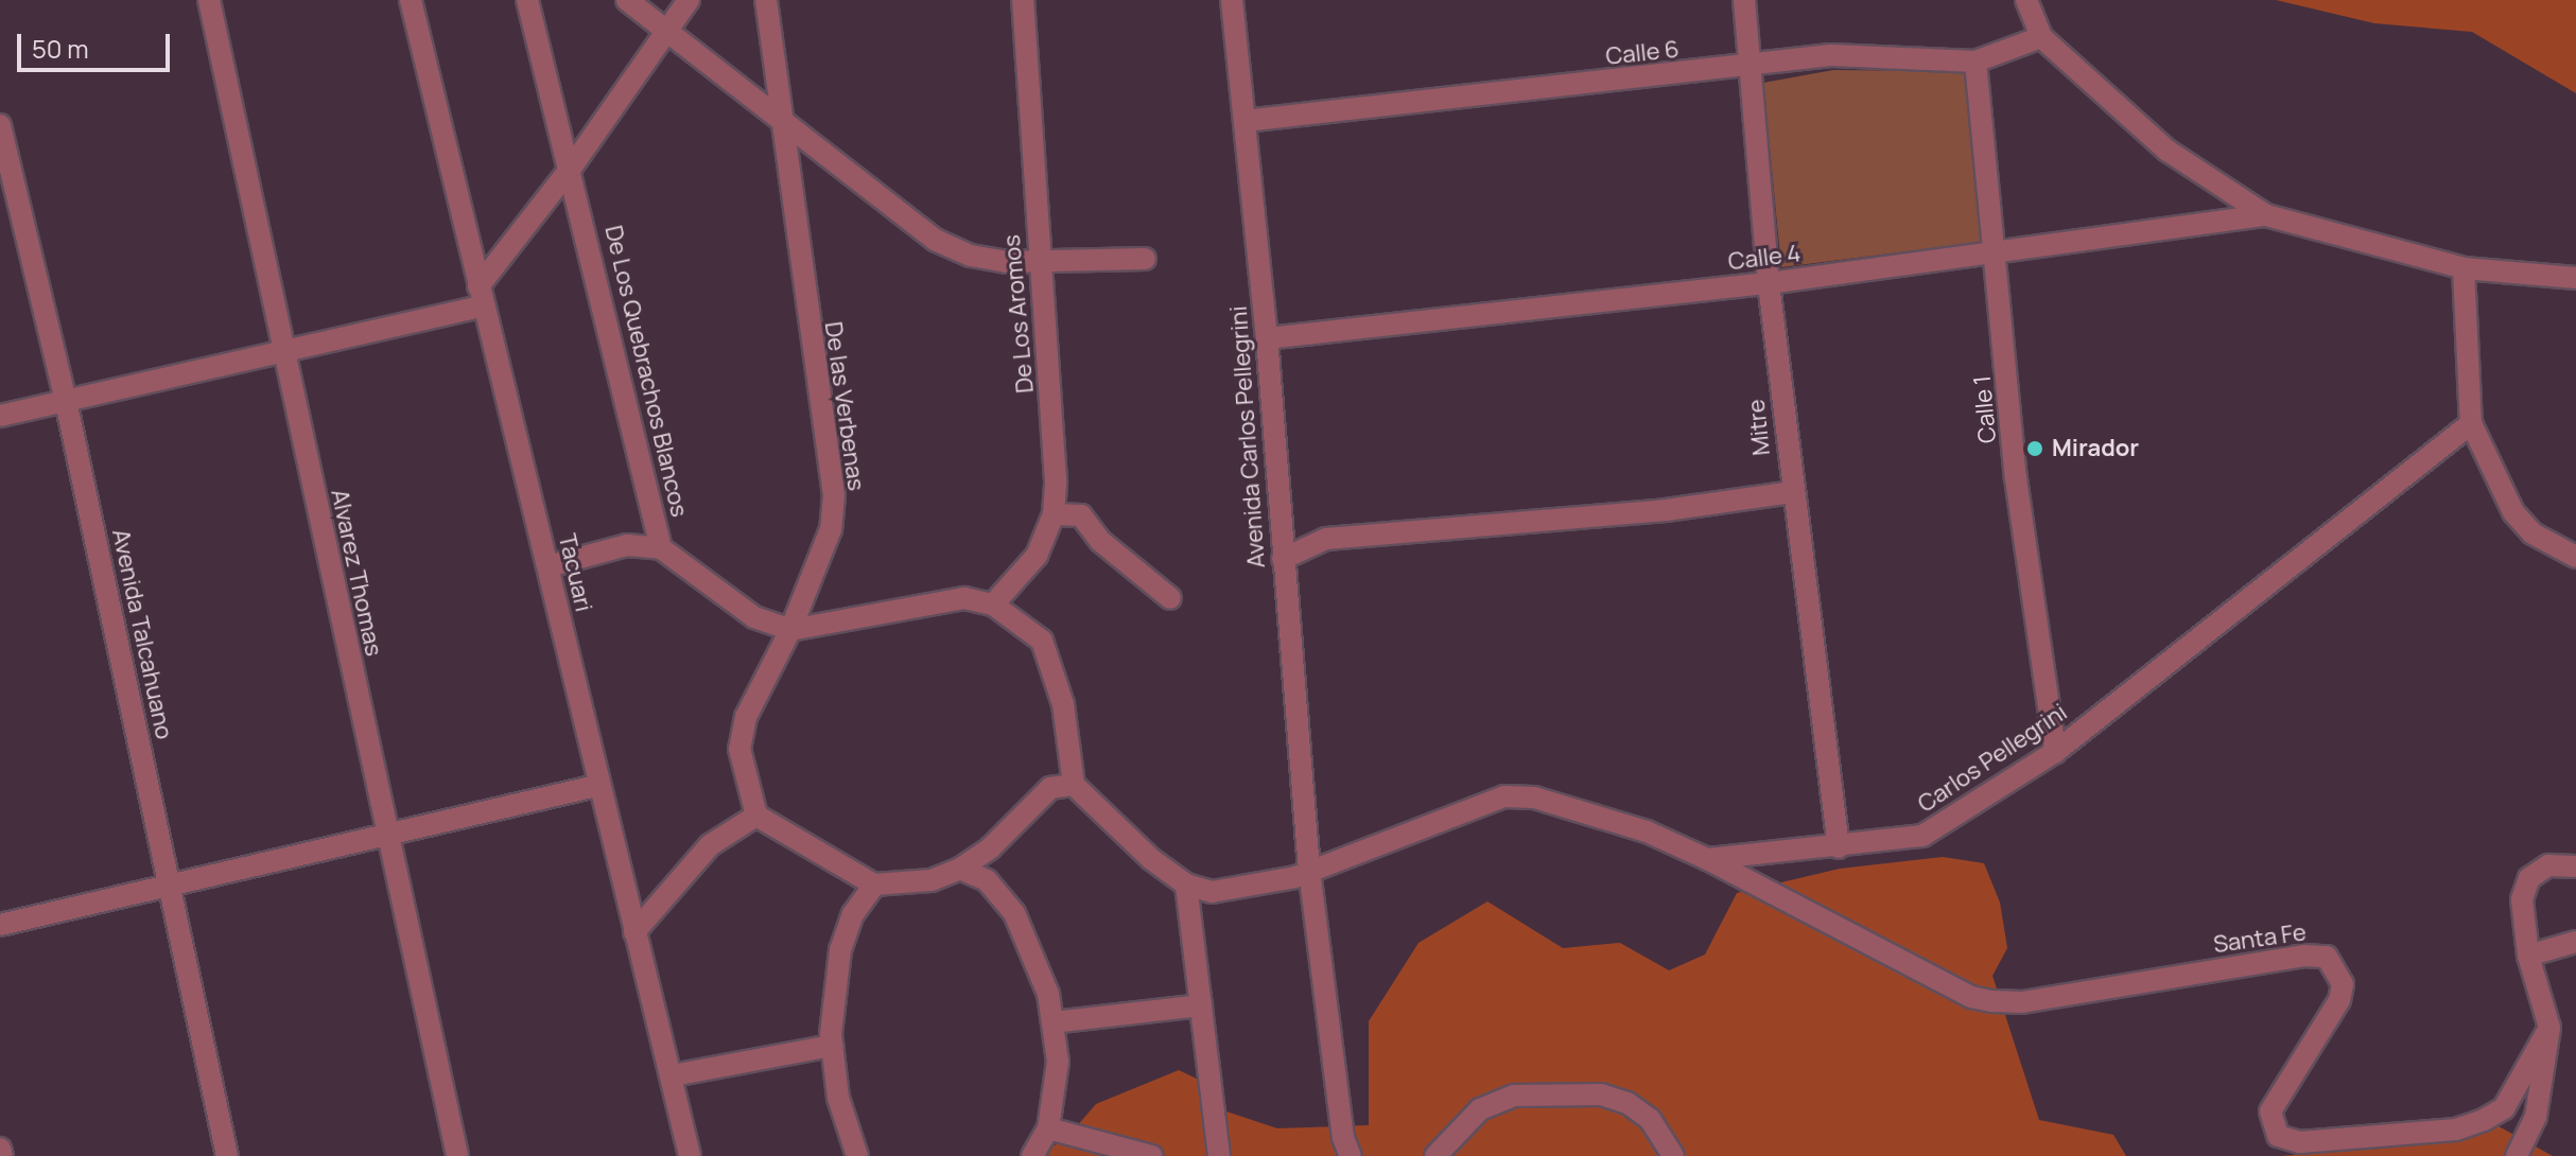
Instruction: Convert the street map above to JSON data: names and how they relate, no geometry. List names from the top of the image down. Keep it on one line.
{"streets":{"street":["Calle 6","Calle 4","De Los Aromos","De Los Quebrachos Blancos","De las Verbenas","Calle 1","Mitre","Avenida Carlos Pellegrini","Alvarez Thomas","Tacuari","Avenida Talcahuano","Carlos Pellegrini","Santa Fe"]},"crossings":[["Calle 6","Calle 1"],["Calle 6","Mitre"],["Calle 6","Avenida Carlos Pellegrini"],["Calle 4","Calle 1"],["Calle 4","Mitre"],["Calle 4","Avenida Carlos Pellegrini"],["De Los Quebrachos Blancos","De las Verbenas"],["Calle 1","Carlos Pellegrini"],["Mitre","Carlos Pellegrini"],["Avenida Carlos Pellegrini","Carlos Pellegrini"],["Carlos Pellegrini","Santa Fe"]],"places":["Mirador"],"scale_bar":"50 m"}
